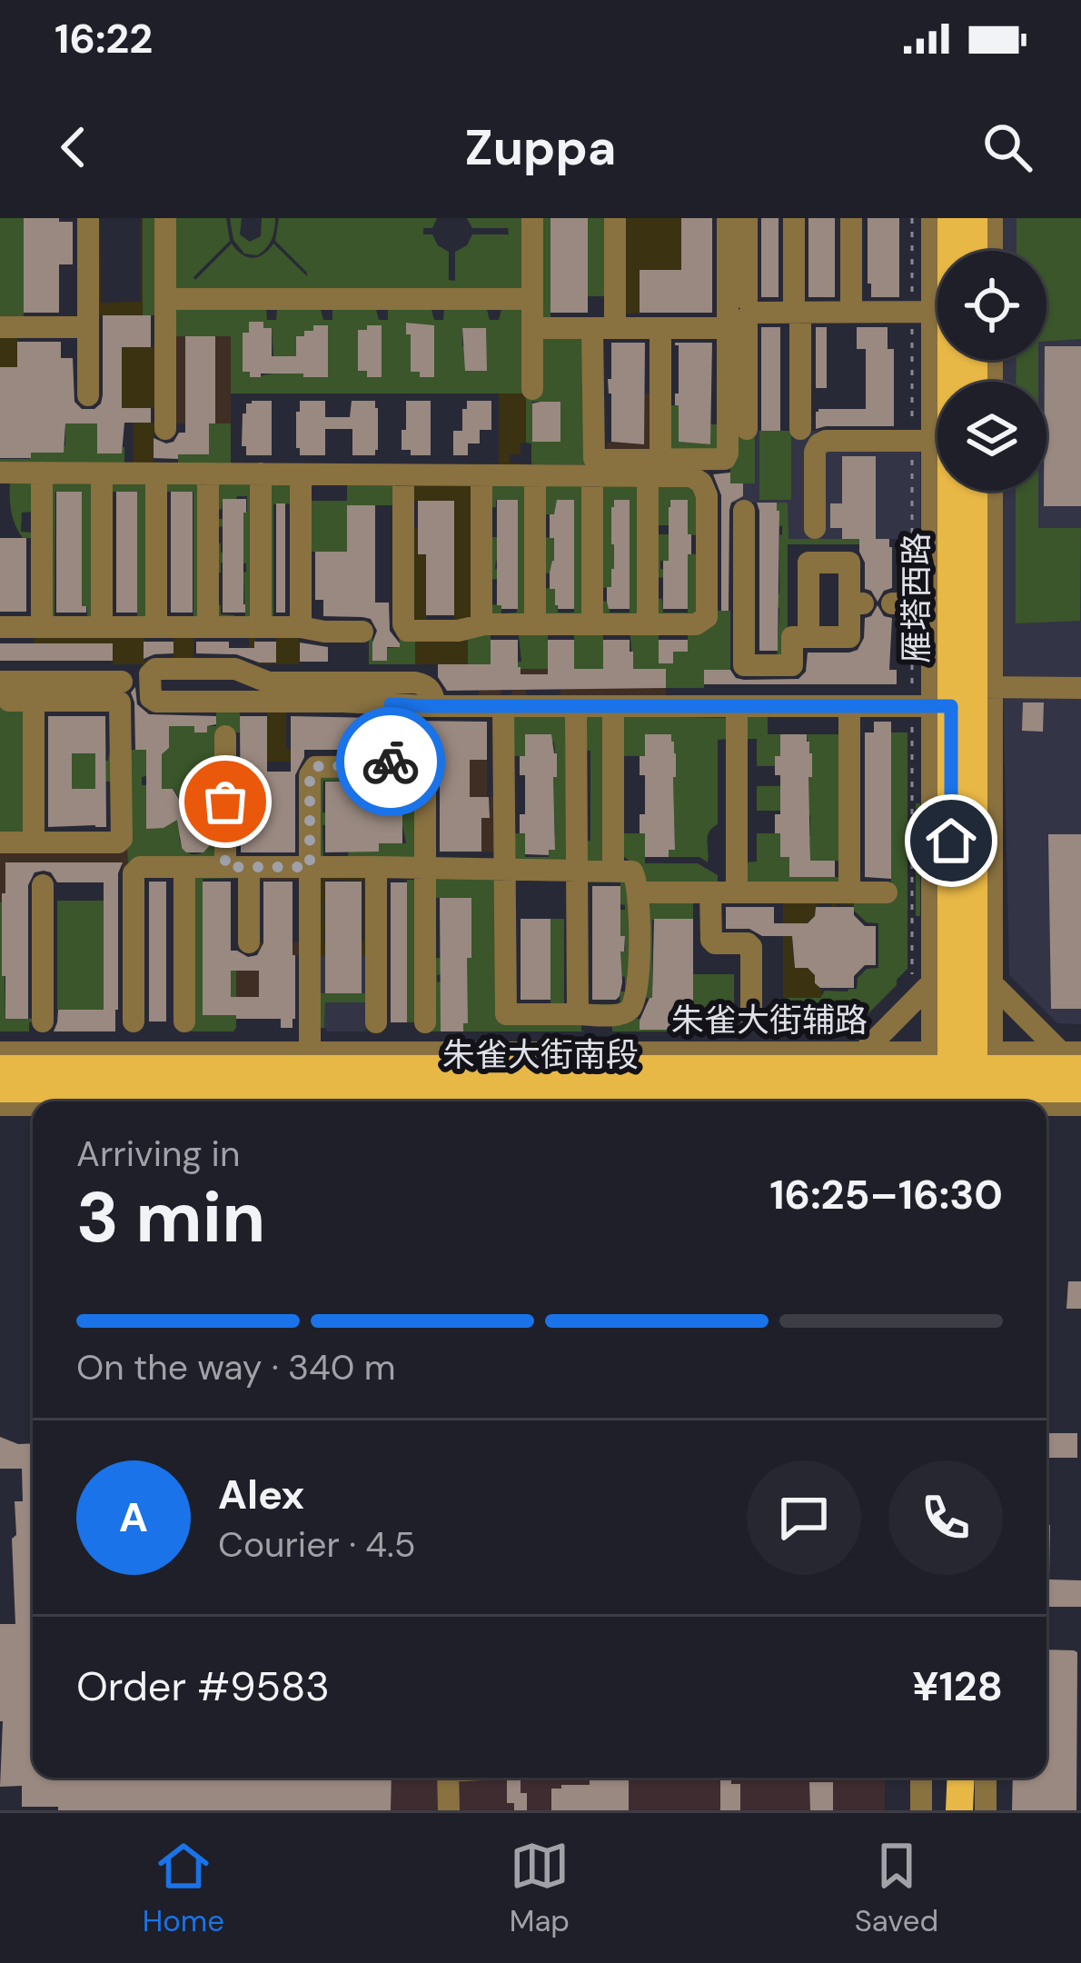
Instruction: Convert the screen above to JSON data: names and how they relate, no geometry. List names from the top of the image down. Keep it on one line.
{"streets":{"main road":["雁塔西路","朱雀大街南段"],"street":["朱雀大街辅路"]},"crossings":[["雁塔西路","朱雀大街辅路"],["雁塔西路","朱雀大街南段"],["朱雀大街辅路","朱雀大街南段"]],"page":{"status":"16:22","header":"Zuppa","heading":["3 min","Arriving in","16:25–16:30"],"panel":["Alex","Courier · 4.5","Order #9583","¥128"],"bar":"On the way · 340 m","round":"A","tabs":["Home","Map","Saved"]}}
